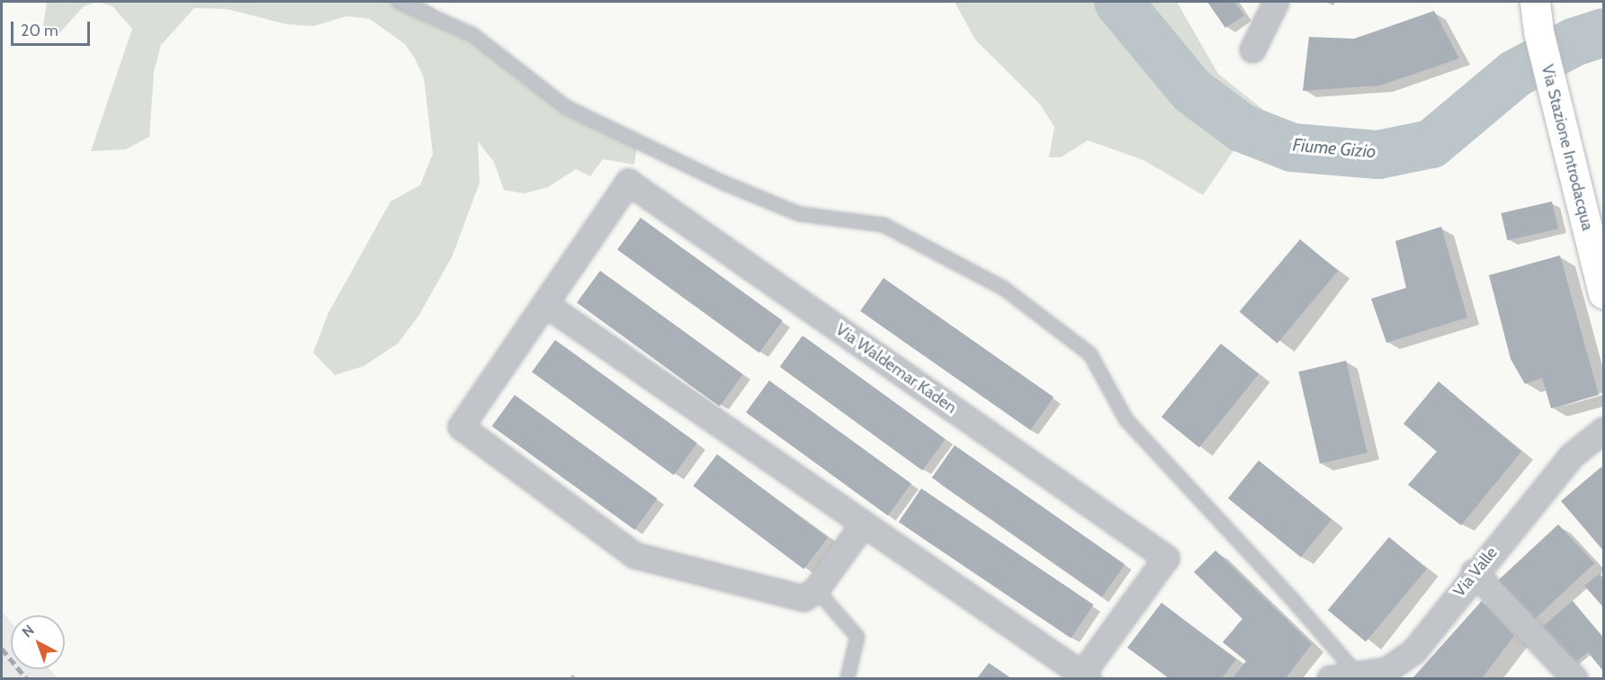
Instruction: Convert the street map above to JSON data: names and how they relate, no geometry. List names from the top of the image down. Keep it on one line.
{"streets":{"main road":["Via Stazione Introdacqua"],"street":["Via Waldemar Kaden","Via Valle"]},"water":["Fiume Gizio"],"scale_bar":"20 m","north":"top left"}
